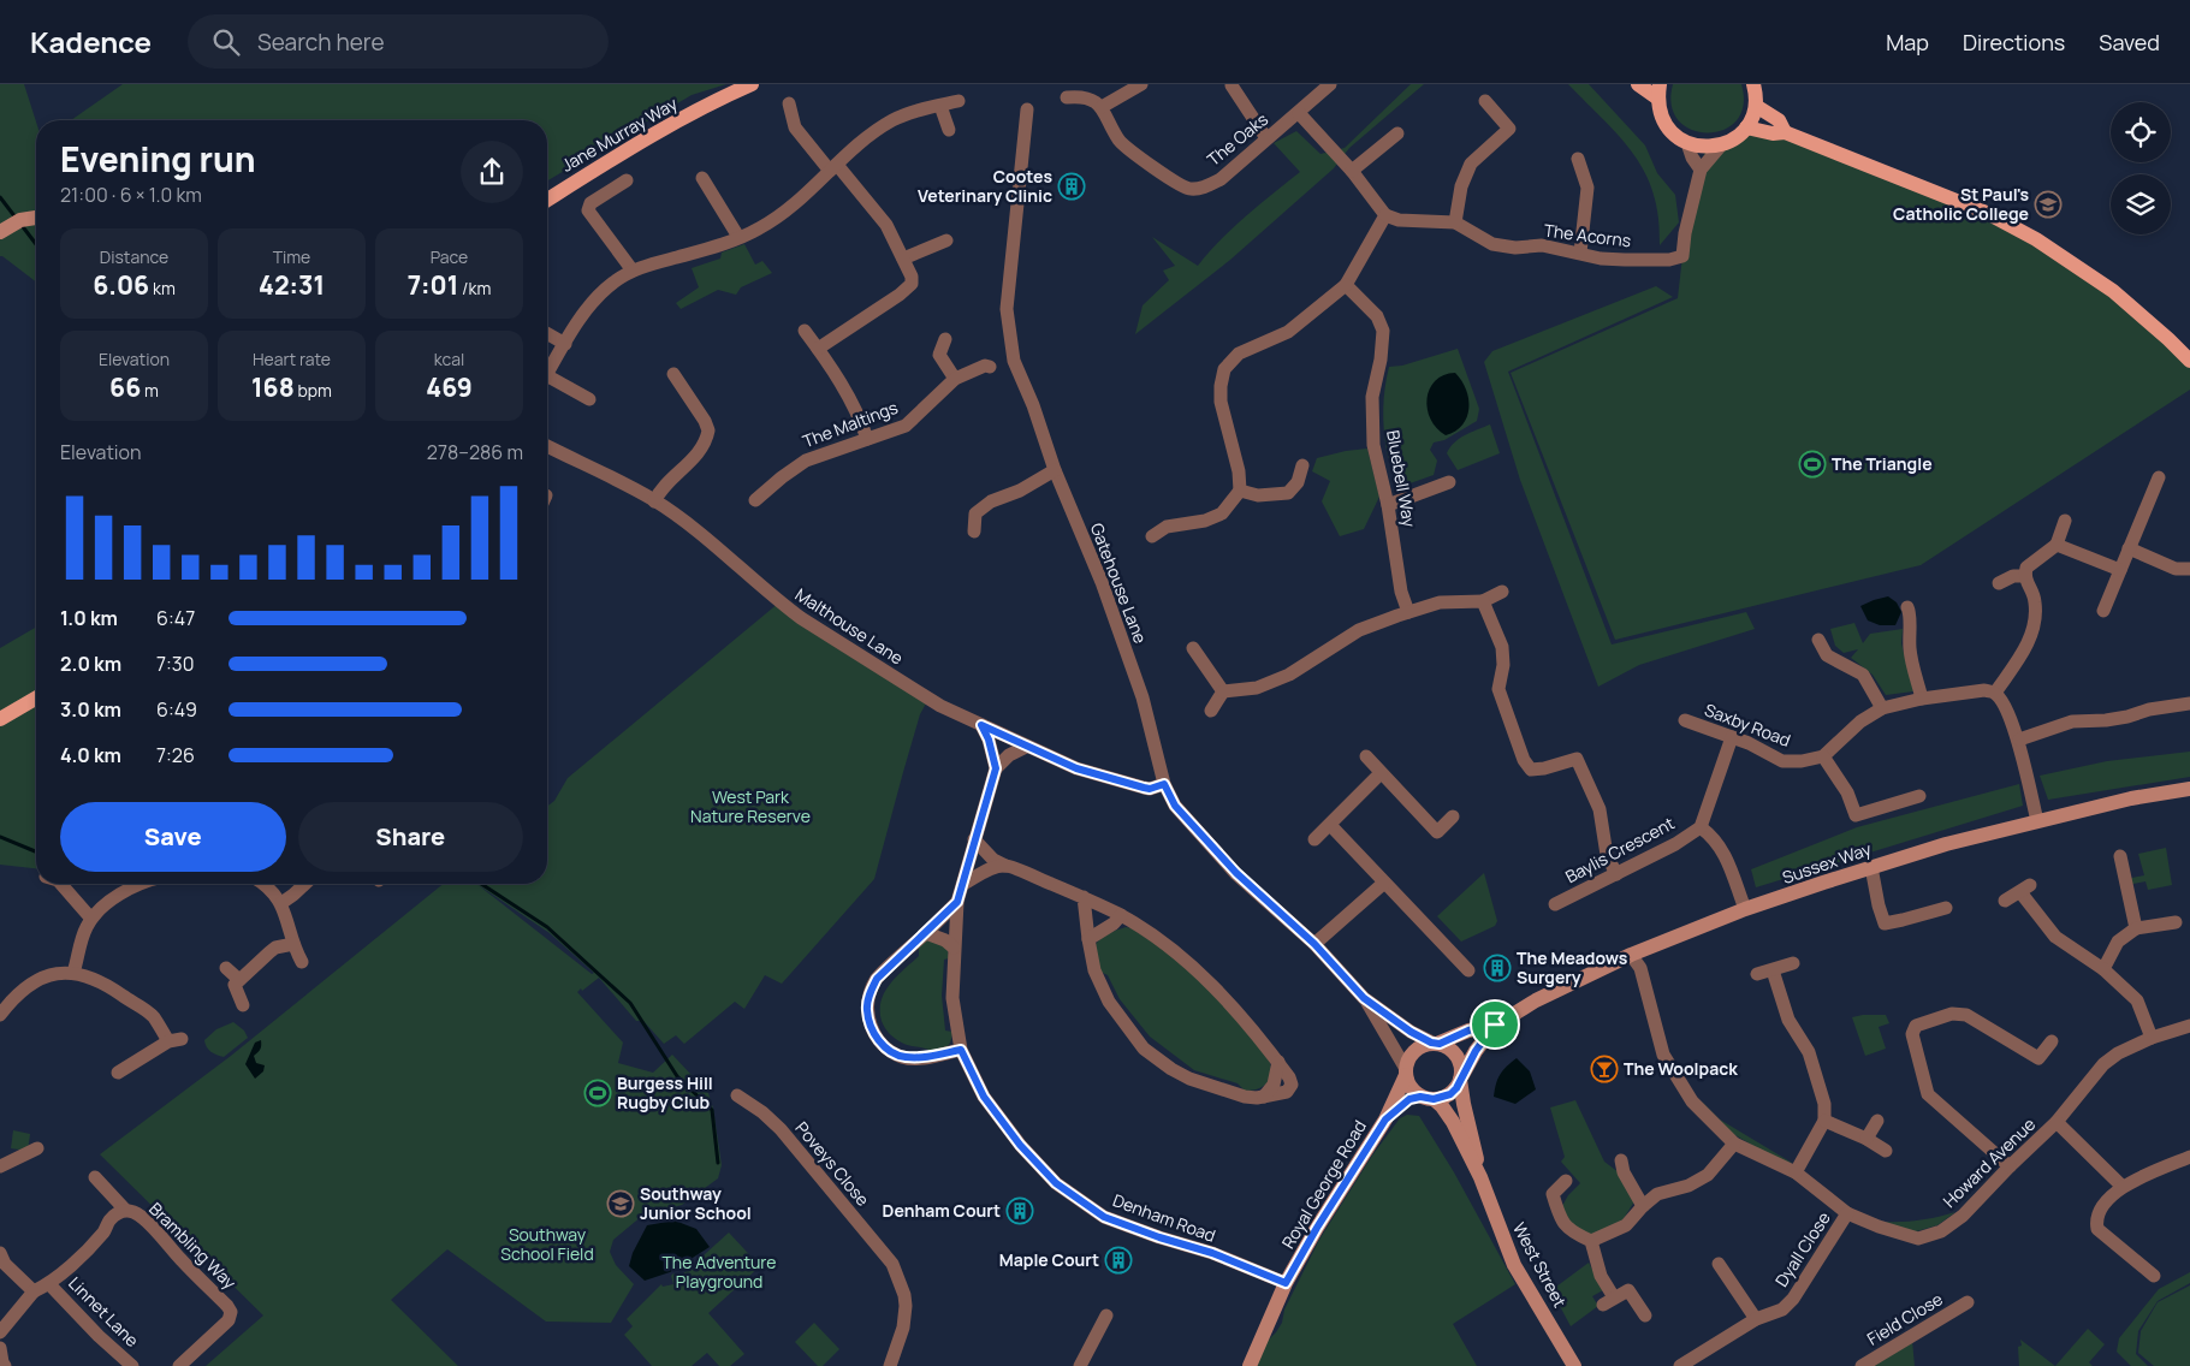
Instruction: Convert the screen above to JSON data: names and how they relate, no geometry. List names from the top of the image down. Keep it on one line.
{"streets":{"main road":["Jane Murray Way"],"street":["The Oaks","The Acorns","The Maltings","Bluebell Way","Gatehouse Lane","Malthouse Lane","Saxby Road","Baylis Crescent","Sussex Way","Howard Avenue","Poveys Close","Royal George Road","Denham Road","Brambling Way","Dyall Close","West Street","Linnet Lane","Field Close"]},"crossings":[["Gatehouse Lane","Malthouse Lane"],["Gatehouse Lane","Sussex Way"],["Gatehouse Lane","Royal George Road"],["Gatehouse Lane","West Street"],["Saxby Road","Baylis Crescent"],["Baylis Crescent","Sussex Way"],["Sussex Way","Howard Avenue"],["Sussex Way","Royal George Road"],["Sussex Way","West Street"],["Howard Avenue","Dyall Close"],["Royal George Road","Denham Road"],["Royal George Road","West Street"],["Brambling Way","Linnet Lane"]],"parks":["West Park Nature Reserve","Southway School Field","The Adventure Playground"],"places":{"building":["Cootes Veterinary Clinic","The Meadows Surgery","Denham Court","Maple Court"],"school or university":["St Paul's Catholic College","Southway Junior School"],"sports":["The Triangle","Burgess Hill Rugby Club"],"bar":["The Woolpack"]},"page":{"header":"Kadence","search":"Search here","nav":["Map","Directions","Saved"],"heading":["Evening run","21:00 · 6 × 1.0 km"],"stats":[["Distance","6.06 km"],["Time","42:31"],["Pace","7:01 /km"],["Elevation","66 m"],["Heart rate","168 bpm"],["kcal","469"]],"chart":["Elevation","278–286 m"],"list":[{"name":"1.0 km","note":"6:47"},{"name":"2.0 km","note":"7:30"},{"name":"3.0 km","note":"6:49"},{"name":"4.0 km","note":"7:26"}],"buttons":["Save","Share"]}}
